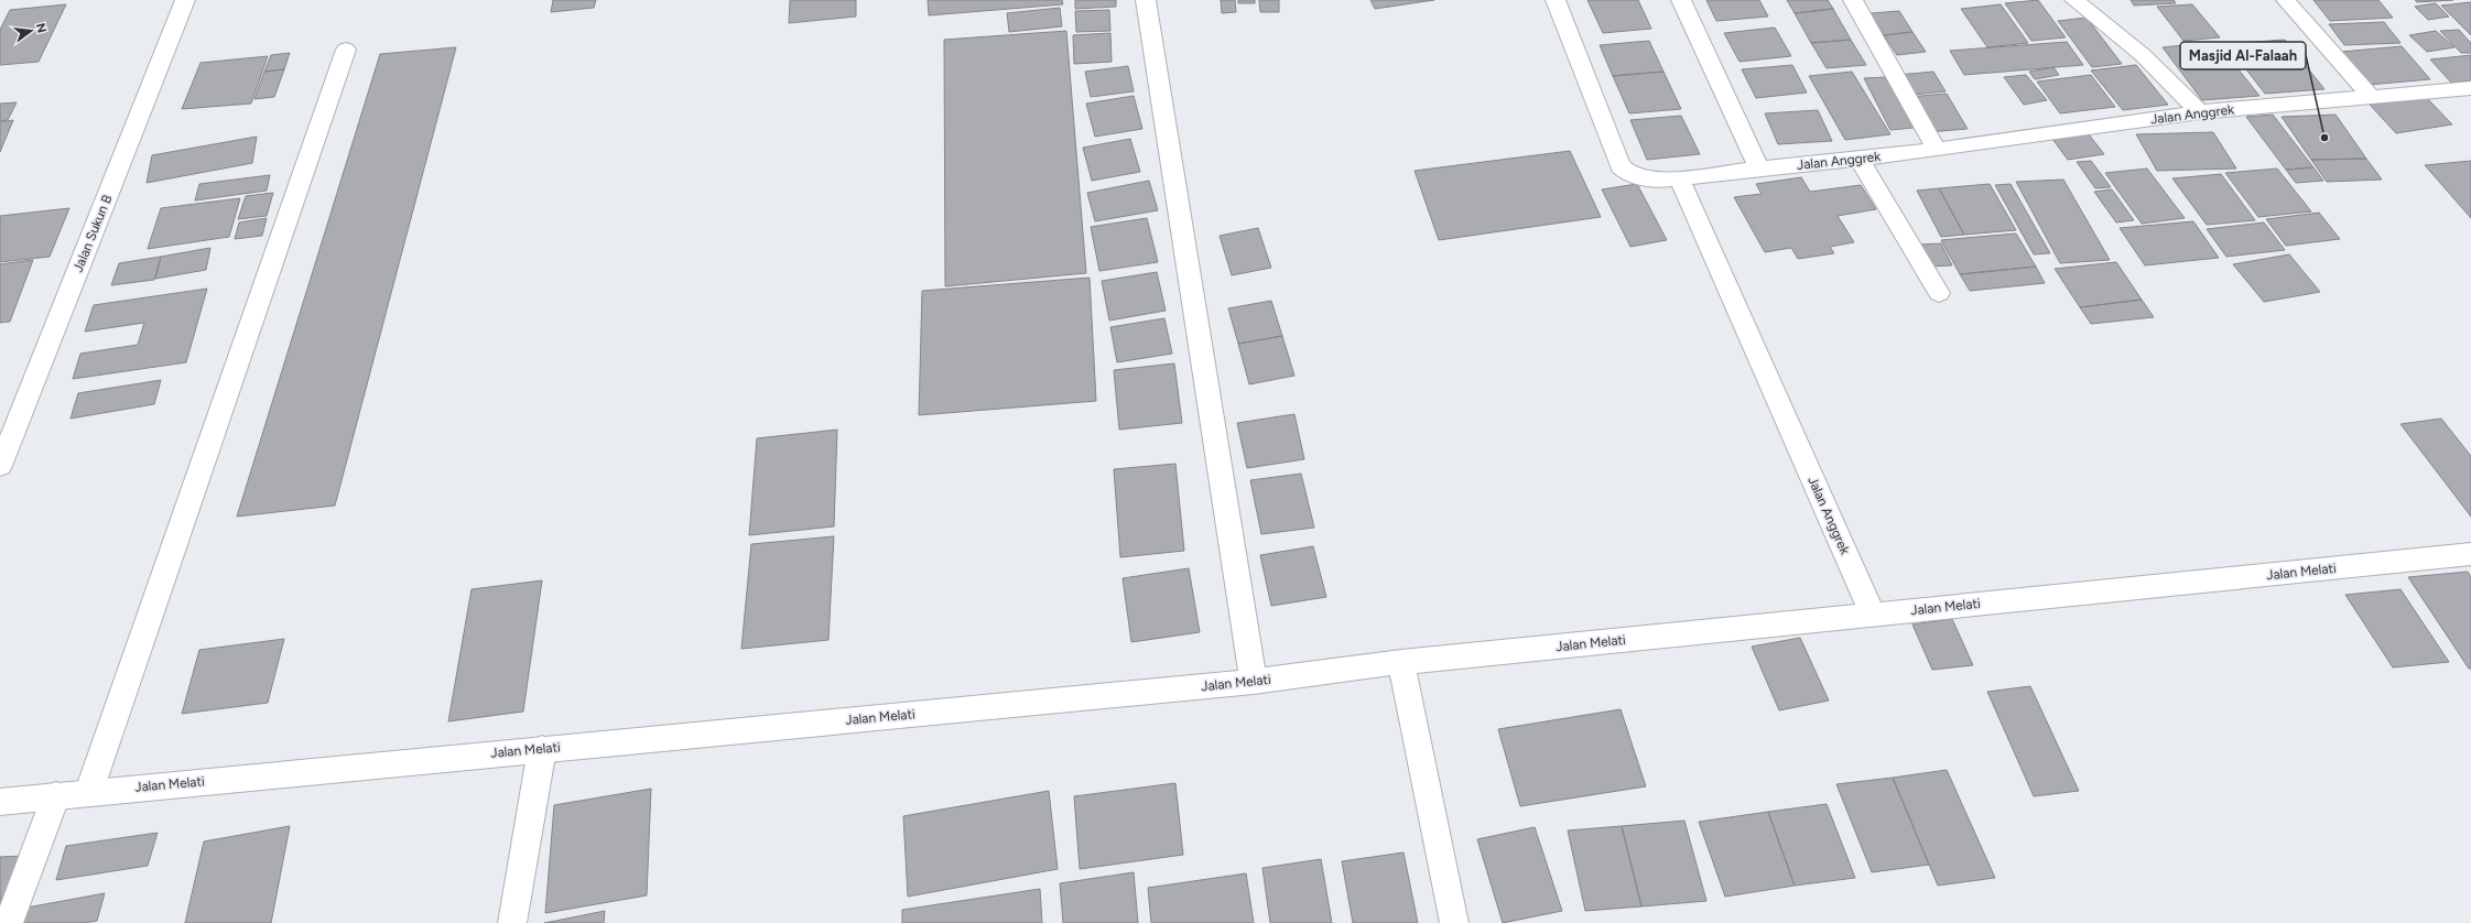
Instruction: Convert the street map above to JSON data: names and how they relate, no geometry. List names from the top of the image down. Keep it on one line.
{"streets":{"street":["Jalan Anggrek","Jalan Sukun B","Jalan Melati"]},"crossings":[["Jalan Anggrek","Jalan Melati"]],"places":["Masjid Al-Falaah"],"north":"right"}
